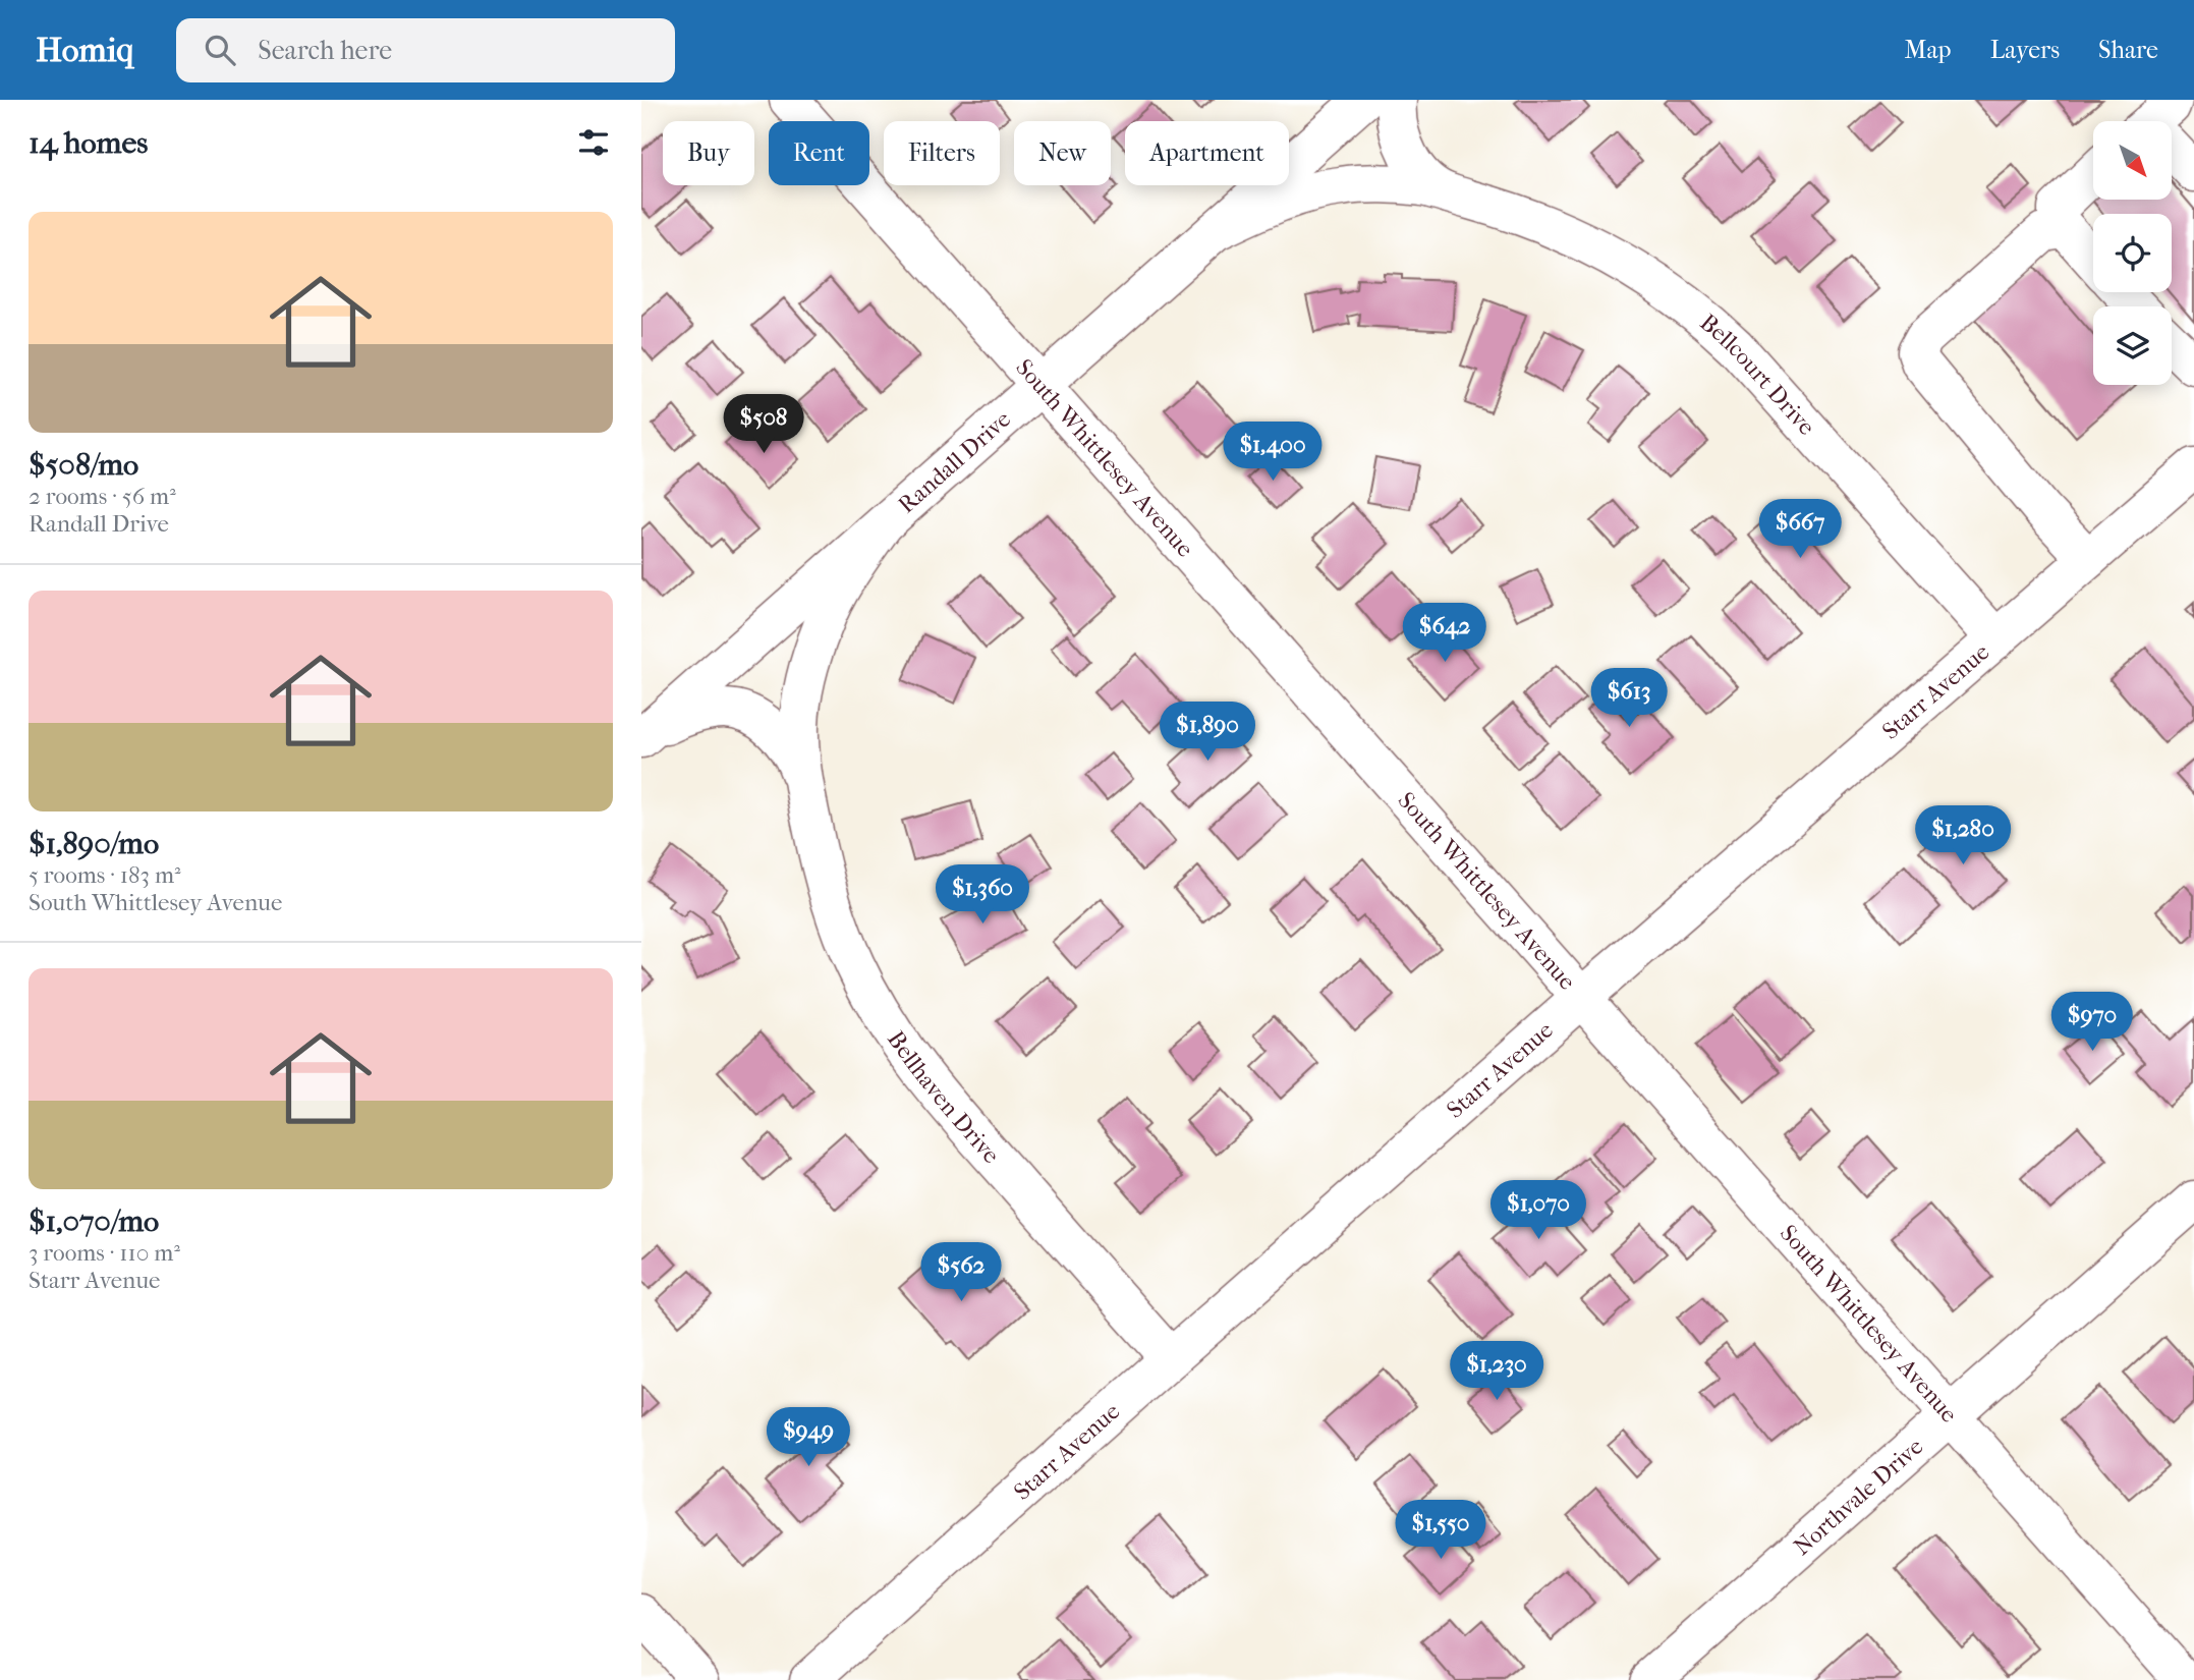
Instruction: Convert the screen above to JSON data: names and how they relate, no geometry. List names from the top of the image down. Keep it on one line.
{"streets":{"street":["Bellcourt Drive","South Whittlesey Avenue","Randall Drive","Starr Avenue","Bellhaven Drive","Northvale Drive"]},"crossings":[["Bellcourt Drive","Randall Drive"],["Bellcourt Drive","Starr Avenue"],["South Whittlesey Avenue","Randall Drive"],["South Whittlesey Avenue","Starr Avenue"],["South Whittlesey Avenue","Northvale Drive"],["Randall Drive","Bellhaven Drive"],["Starr Avenue","Bellhaven Drive"]],"north":"bottom right","page":{"header":"Homiq","search":"Search here","nav":["Map","Layers","Share"],"heading":"14 homes","chip":["Buy","Rent","Filters","New","Apartment"],"list":[{"name":"$508/mo","note":"2 rooms · 56 m² · Randall Drive"},{"name":"$1,890/mo","note":"5 rooms · 183 m² · South Whittlesey Avenue"},{"name":"$1,070/mo","note":"3 rooms · 110 m² · Starr Avenue"}],"price":["$508","$1,400","$667","$642","$613","$1,890","$1,280","$1,360","$970","$1,070","$562","$1,230","$949","$1,550"]}}
